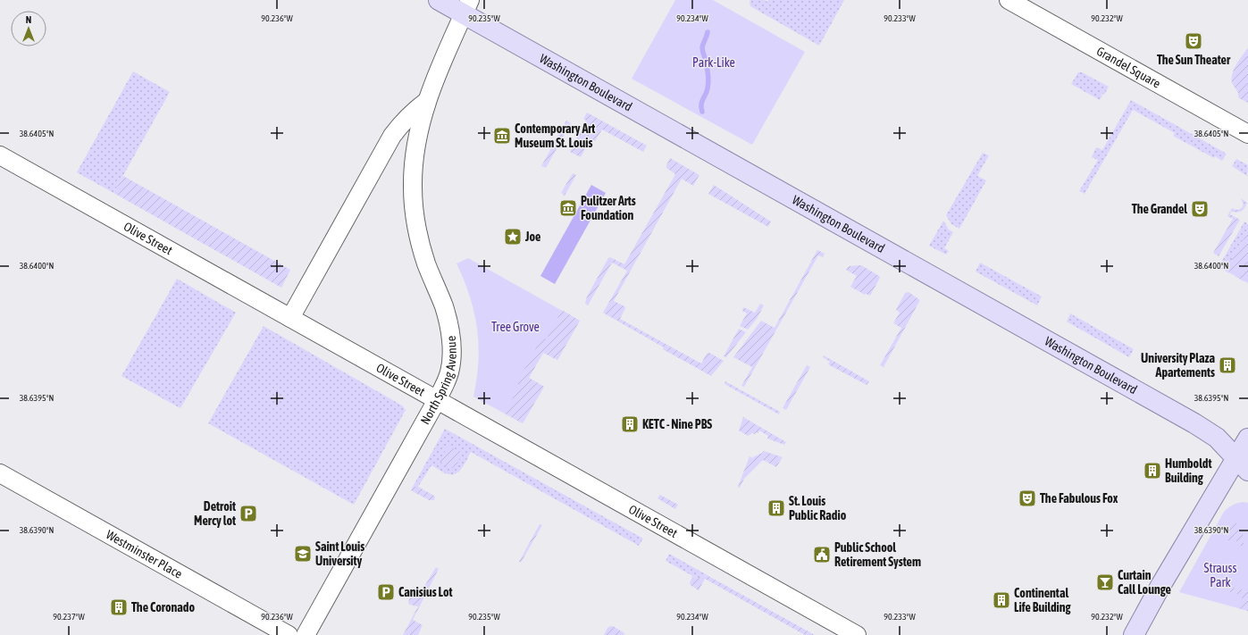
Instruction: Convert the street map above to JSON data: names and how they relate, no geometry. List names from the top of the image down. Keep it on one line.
{"streets":{"main road":["Washington Boulevard"],"street":["Grandel Square","Olive Street","North Spring Avenue","Westminster Place"]},"crossings":[["Washington Boulevard","North Spring Avenue"],["Olive Street","North Spring Avenue"]],"parks":["Park-Like","Tree Grove","Strauss Park"],"places":{"theatre":["The Sun Theater","The Grandel","The Fabulous Fox"],"museum":["Contemporary Art Museum St. Louis","Pulitzer Arts Foundation"],"place":["Joe"],"building":["University Plaza Apartements","KETC - Nine PBS","Humboldt Building","St. Louis Public Radio","Continental Life Building","The Coronado"],"parking":["Detroit Mercy lot","Canisius Lot"],"school or university":["Saint Louis University"],"public building":["Public School Retirement System"],"bar":["Curtain Call Lounge"]},"north":"top","coordinates":["90.236°W","90.235°W","90.234°W","90.233°W","90.232°W","38.6405°N","38.6400°N","38.6395°N","38.6390°N","90.237°W"]}
